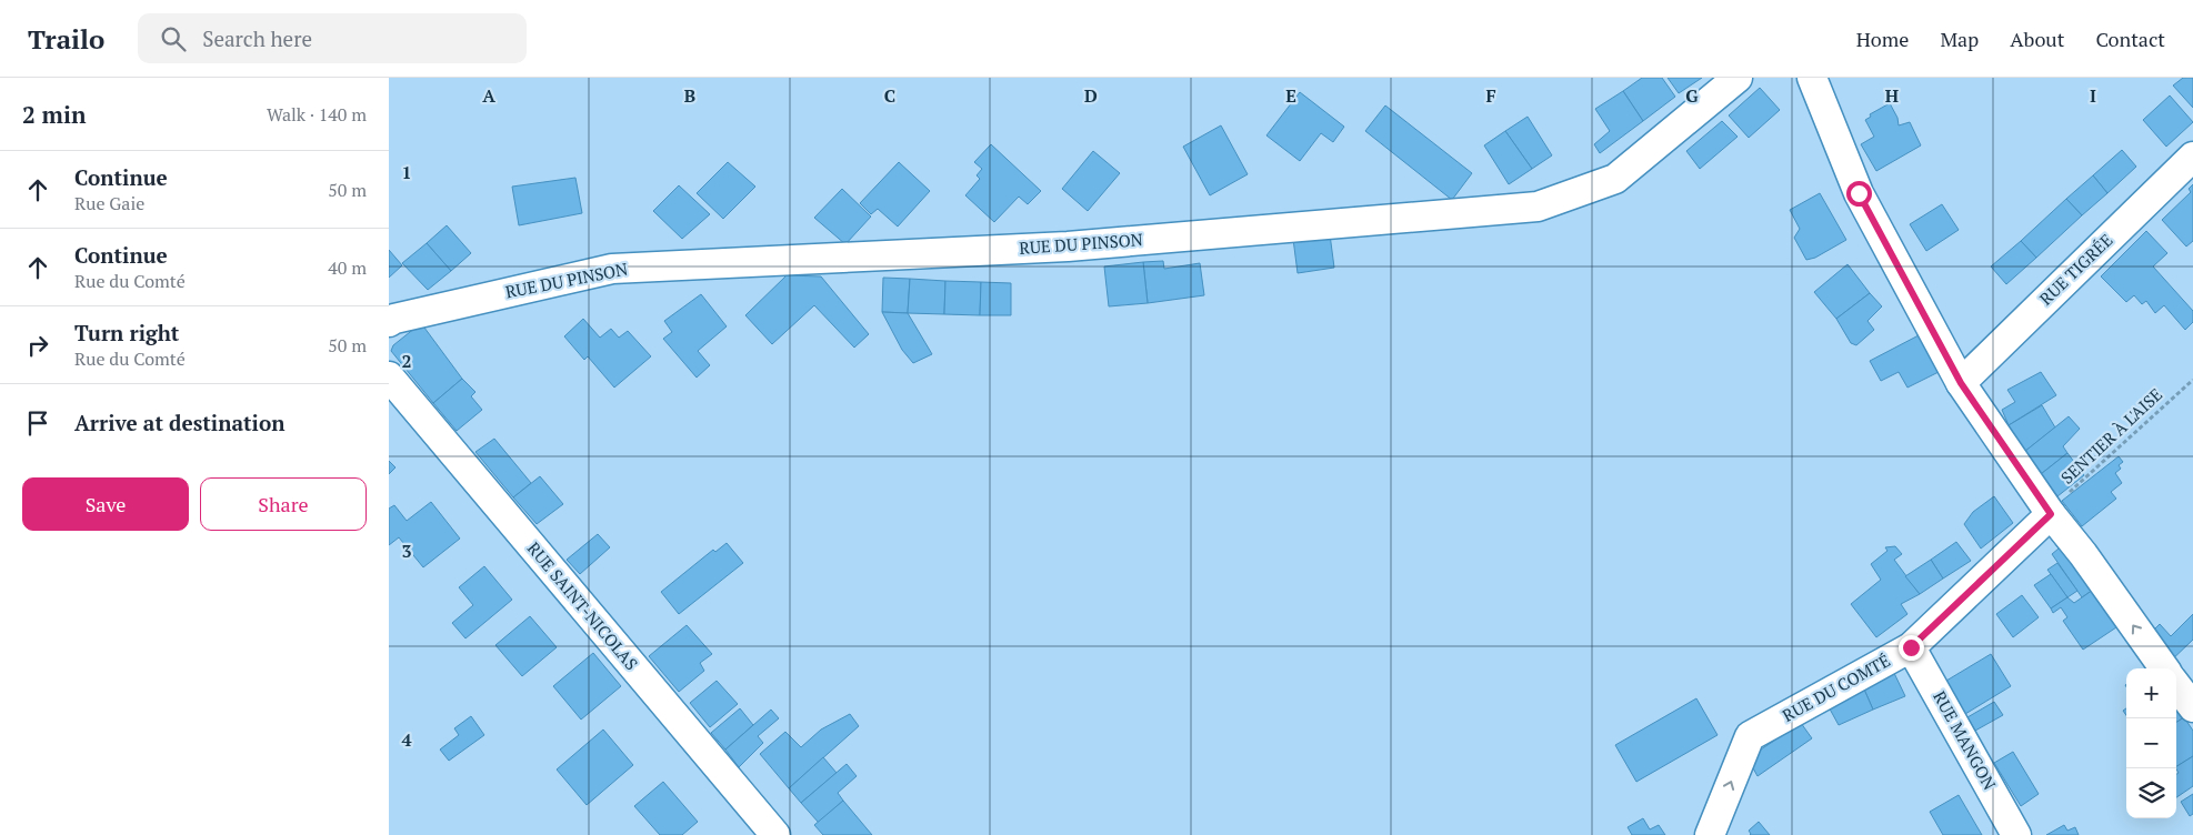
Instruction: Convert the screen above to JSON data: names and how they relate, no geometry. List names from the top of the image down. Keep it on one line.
{"streets":{"street":["RUE DU PINSON","RUE TIGRÉE","RUE SAINT-NICOLAS","RUE DU COMTÉ","RUE MANGON"],"path":["SENTIER À L'AISE"]},"crossings":[["SENTIER À L'AISE","RUE DU COMTÉ"],["RUE DU COMTÉ","RUE MANGON"]],"one_way":["RUE DU COMTÉ"],"page":{"header":"Trailo","search":"Search here","nav":["Home","Map","About","Contact"],"heading":["2 min","Walk · 140 m"],"list":[["Continue","Rue Gaie","50 m"],["Continue","Rue du Comté","40 m"],["Turn right","Rue du Comté","50 m"],"Arrive at destination"],"buttons":["Save","Share"],"map_buttons":["+","−"]},"grid":{"columns":["A","B","C","D","E","F","G","H","I"],"rows":["1","2","3","4"]}}
